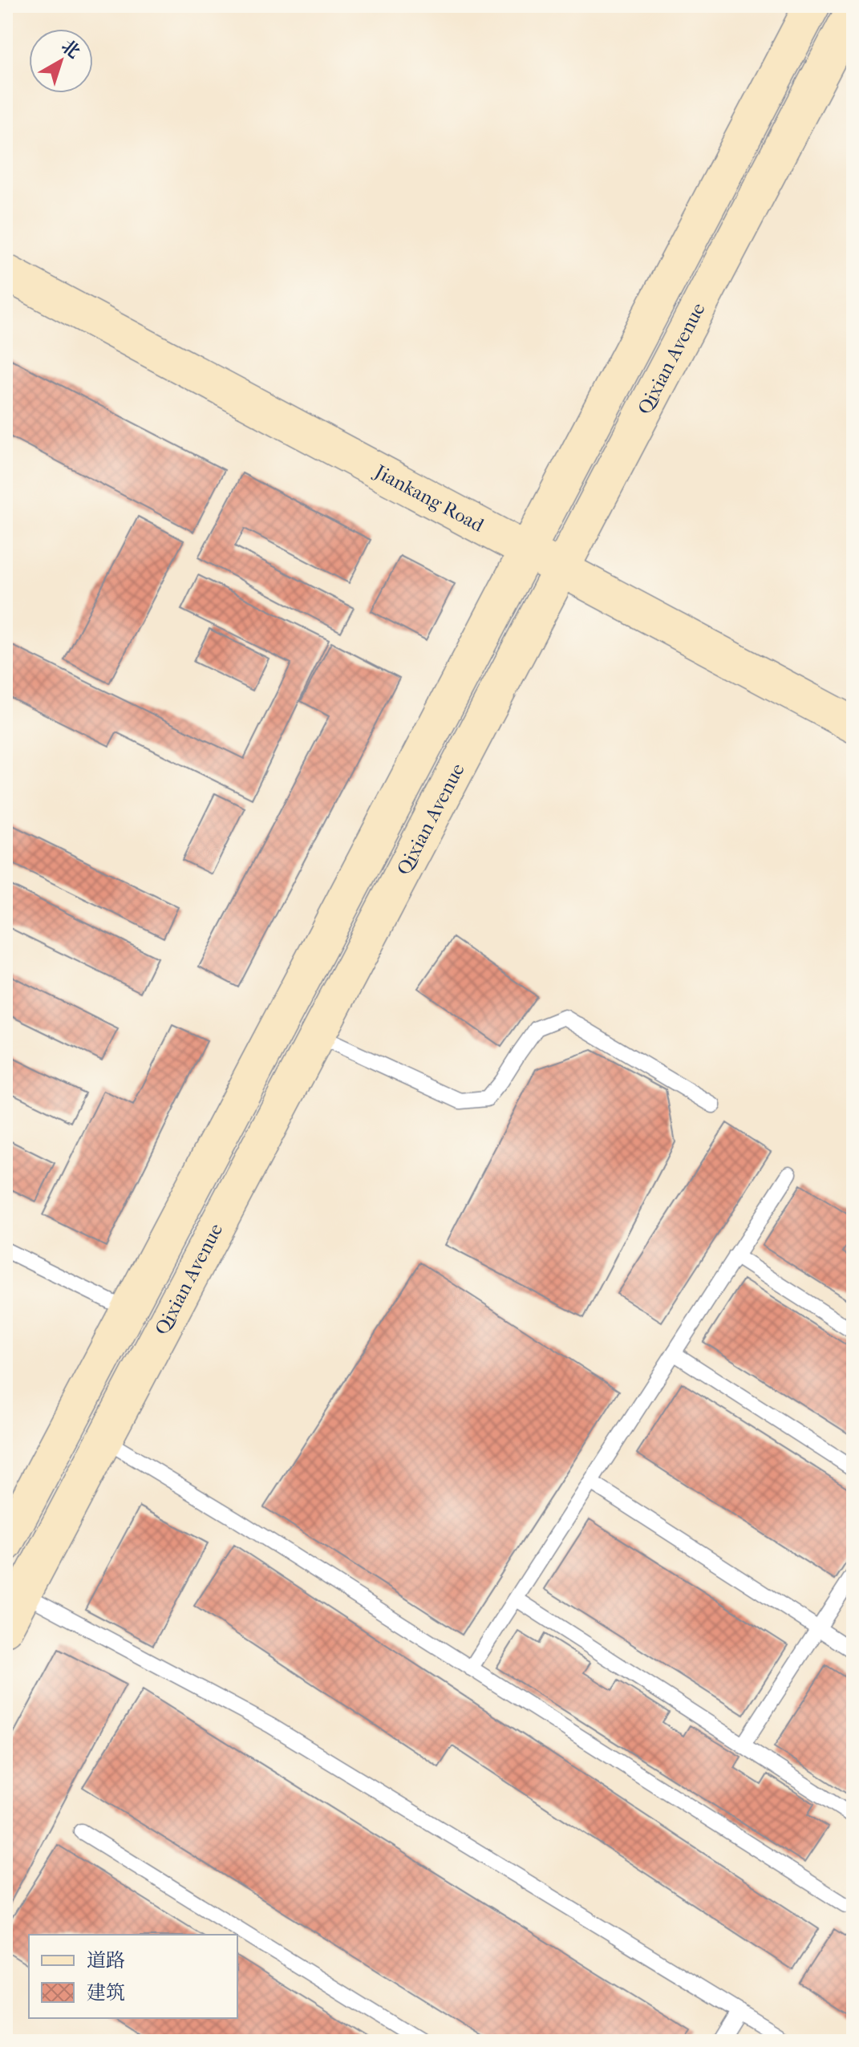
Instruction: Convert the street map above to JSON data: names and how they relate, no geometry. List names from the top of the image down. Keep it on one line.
{"streets":{"main road":["Qixian Avenue","Jiankang Road"]},"crossings":[["Qixian Avenue","Jiankang Road"]],"legend":["道路","建筑"],"north":"top right"}
